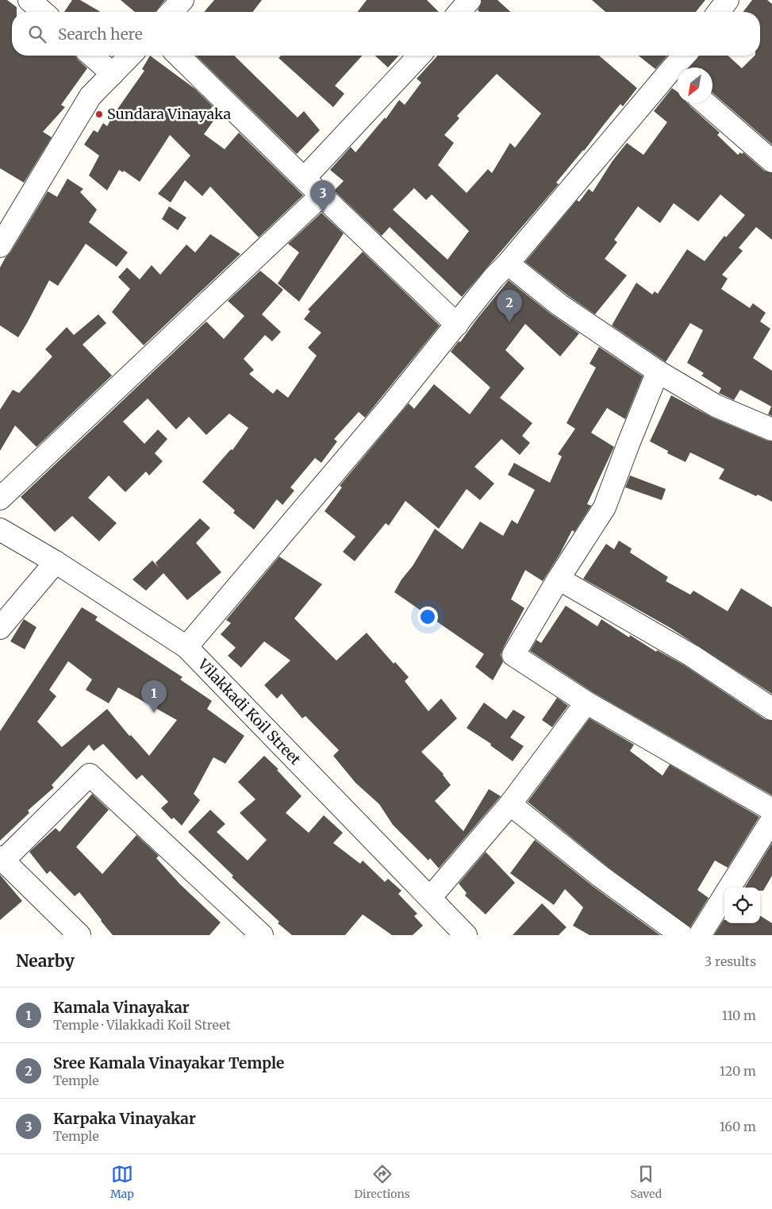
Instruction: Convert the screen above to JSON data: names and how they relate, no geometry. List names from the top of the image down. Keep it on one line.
{"streets":{"street":["Vilakkadi Koil Street"]},"places":["Sundara Vinayaka"],"north":"bottom left","page":{"search":"Search here","pins":["3","2","1"],"heading":["Nearby","3 results"],"list":[{"mark":"1","name":"Kamala Vinayakar","note":"Temple · Vilakkadi Koil Street","value":"110 m"},{"mark":"2","name":"Sree Kamala Vinayakar Temple","note":"Temple","value":"120 m"},{"mark":"3","name":"Karpaka Vinayakar","note":"Temple","value":"160 m"}],"nav":["Map","Directions","Saved"]}}
